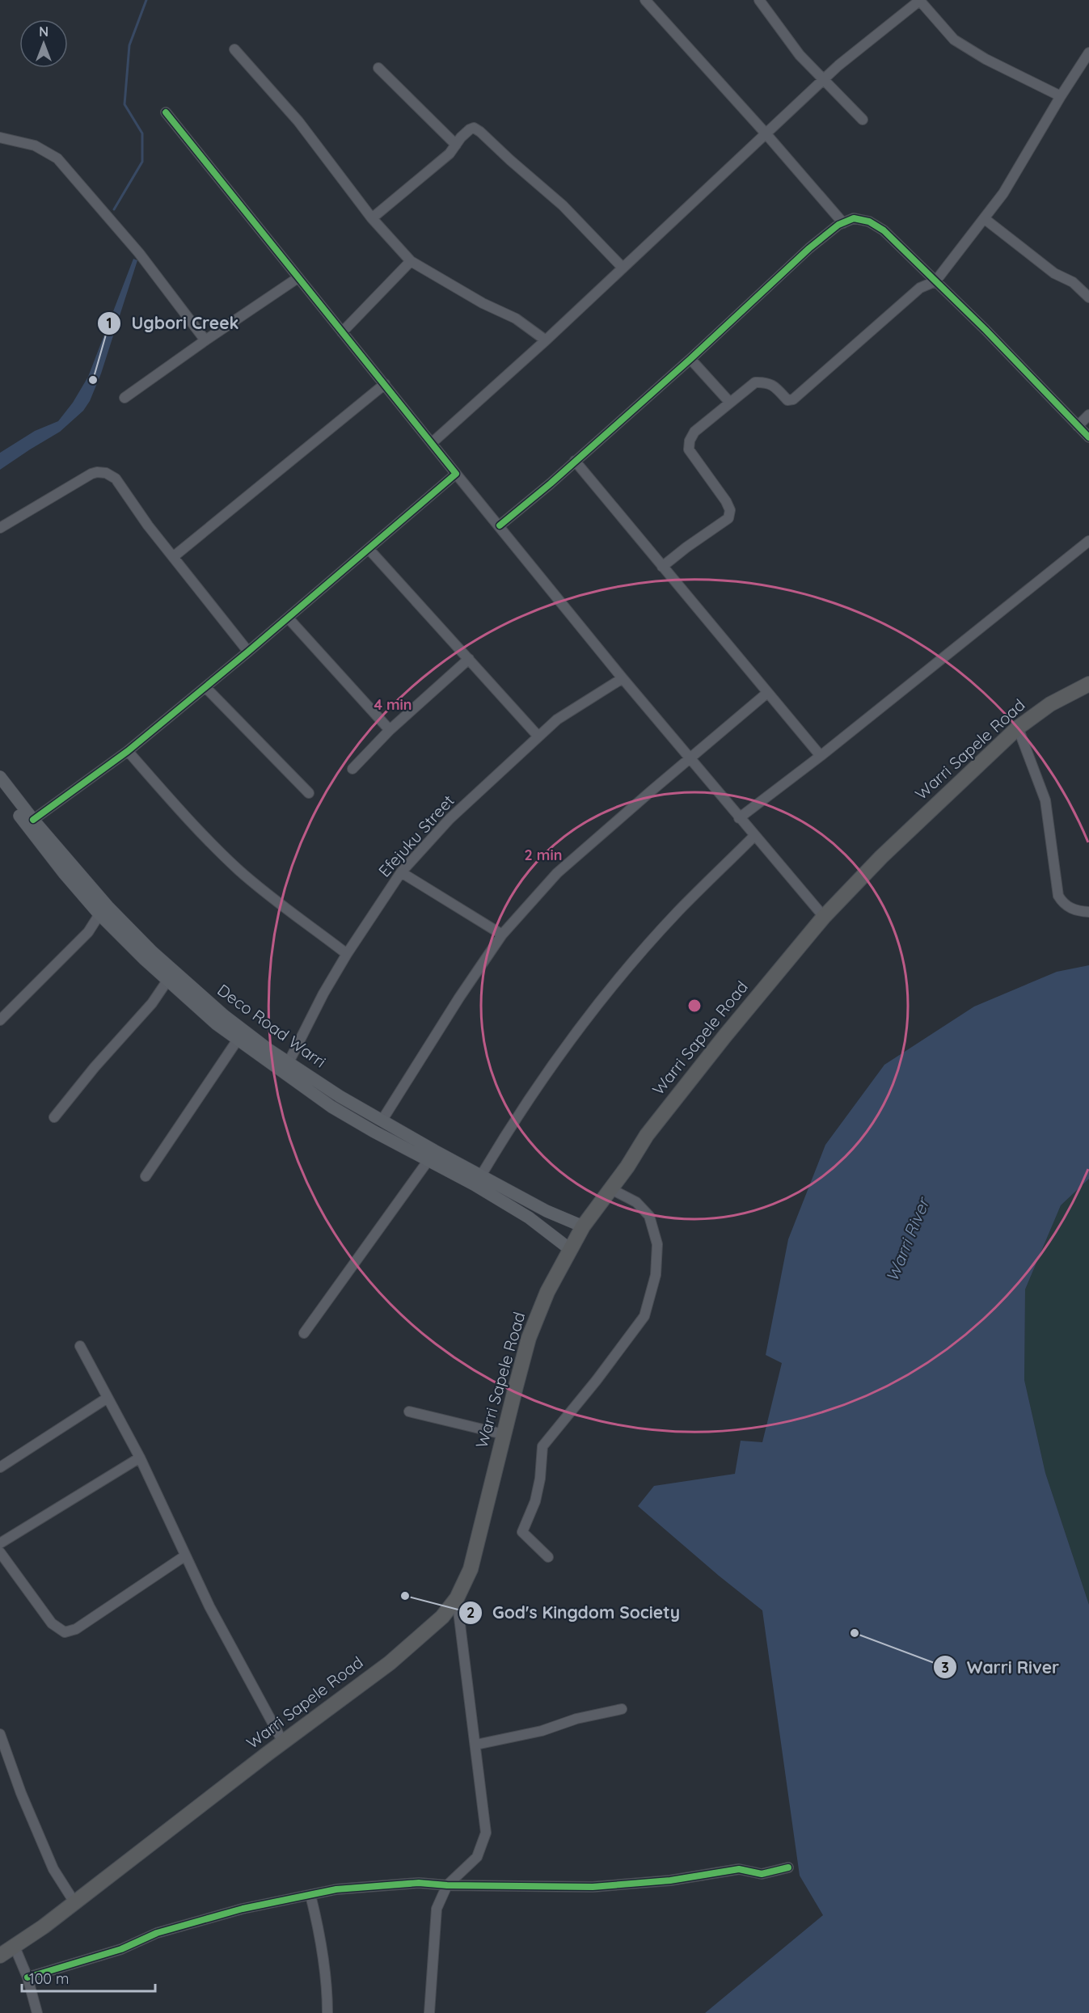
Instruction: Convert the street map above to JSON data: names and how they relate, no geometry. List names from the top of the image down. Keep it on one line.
{"streets":{"highway":["Warri Sapele Road"],"main road":["Deco Road Warri"],"street":["Efejuku Street"]},"crossings":[["Warri Sapele Road","Deco Road Warri"],["Efejuku Street","Deco Road Warri"]],"water":["Warri River"],"places":["Ugbori Creek","God's Kingdom Society","Warri River"],"scale_bar":"100 m","north":"top","rings":["4 min","2 min"]}
